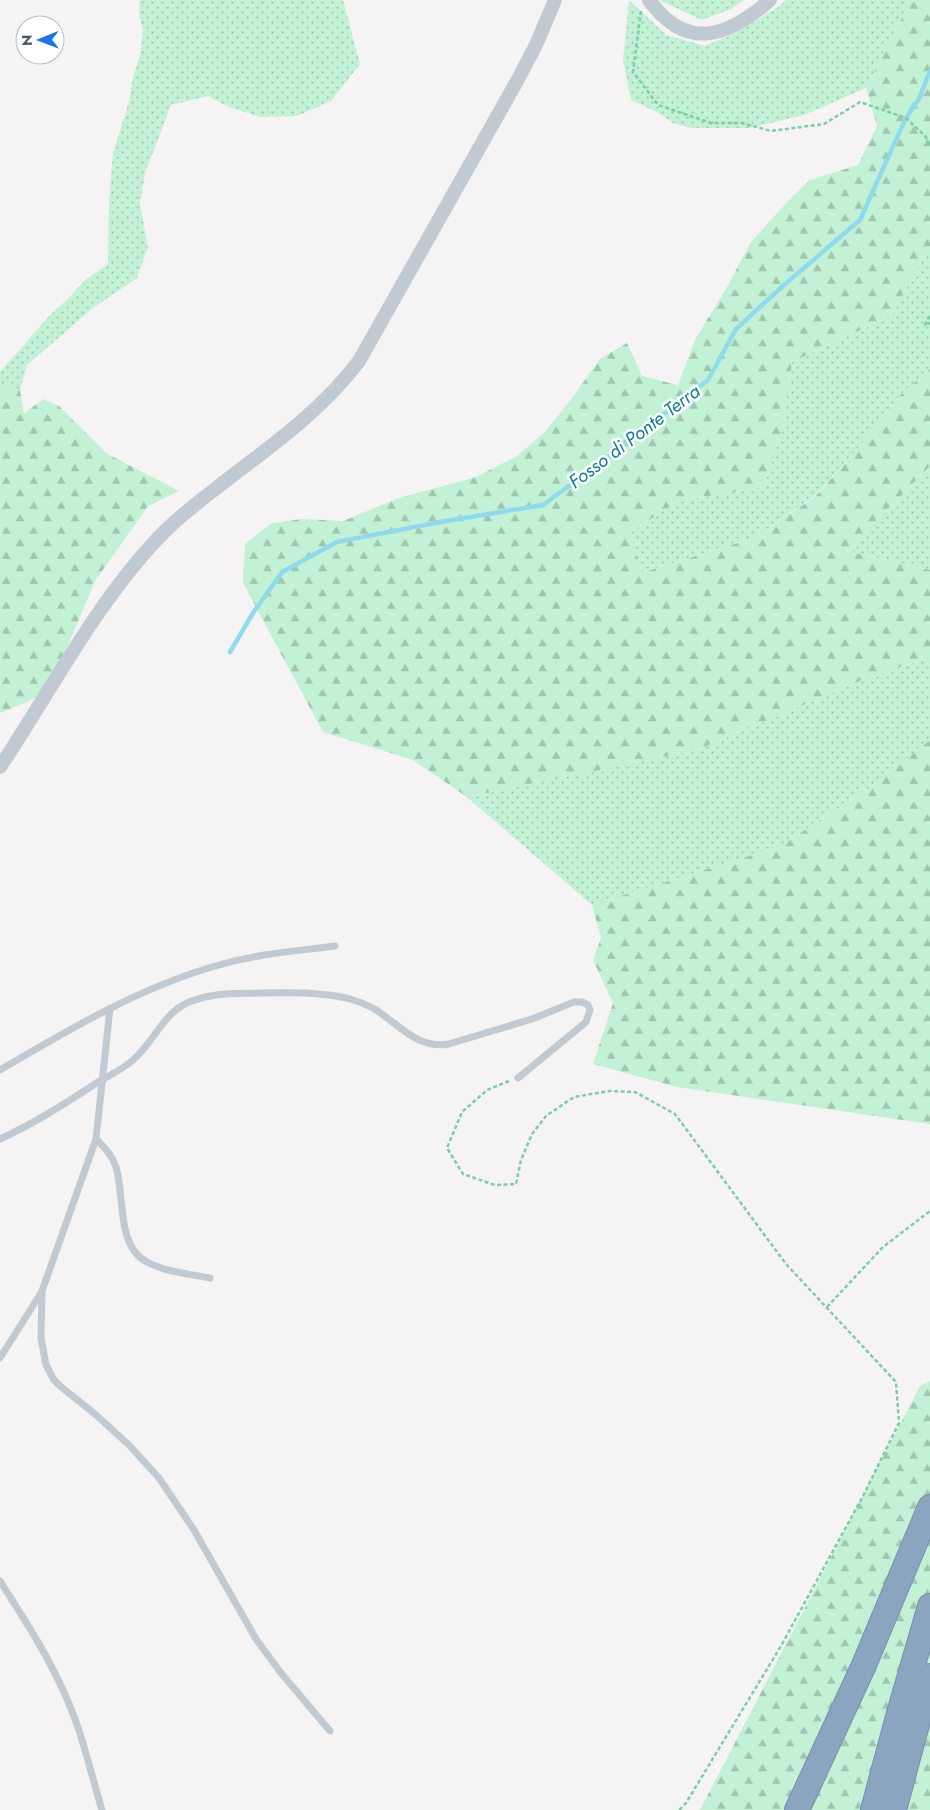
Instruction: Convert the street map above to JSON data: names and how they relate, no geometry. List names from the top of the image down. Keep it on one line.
{"water":["Fosso di Ponte Terra"],"north":"left"}
